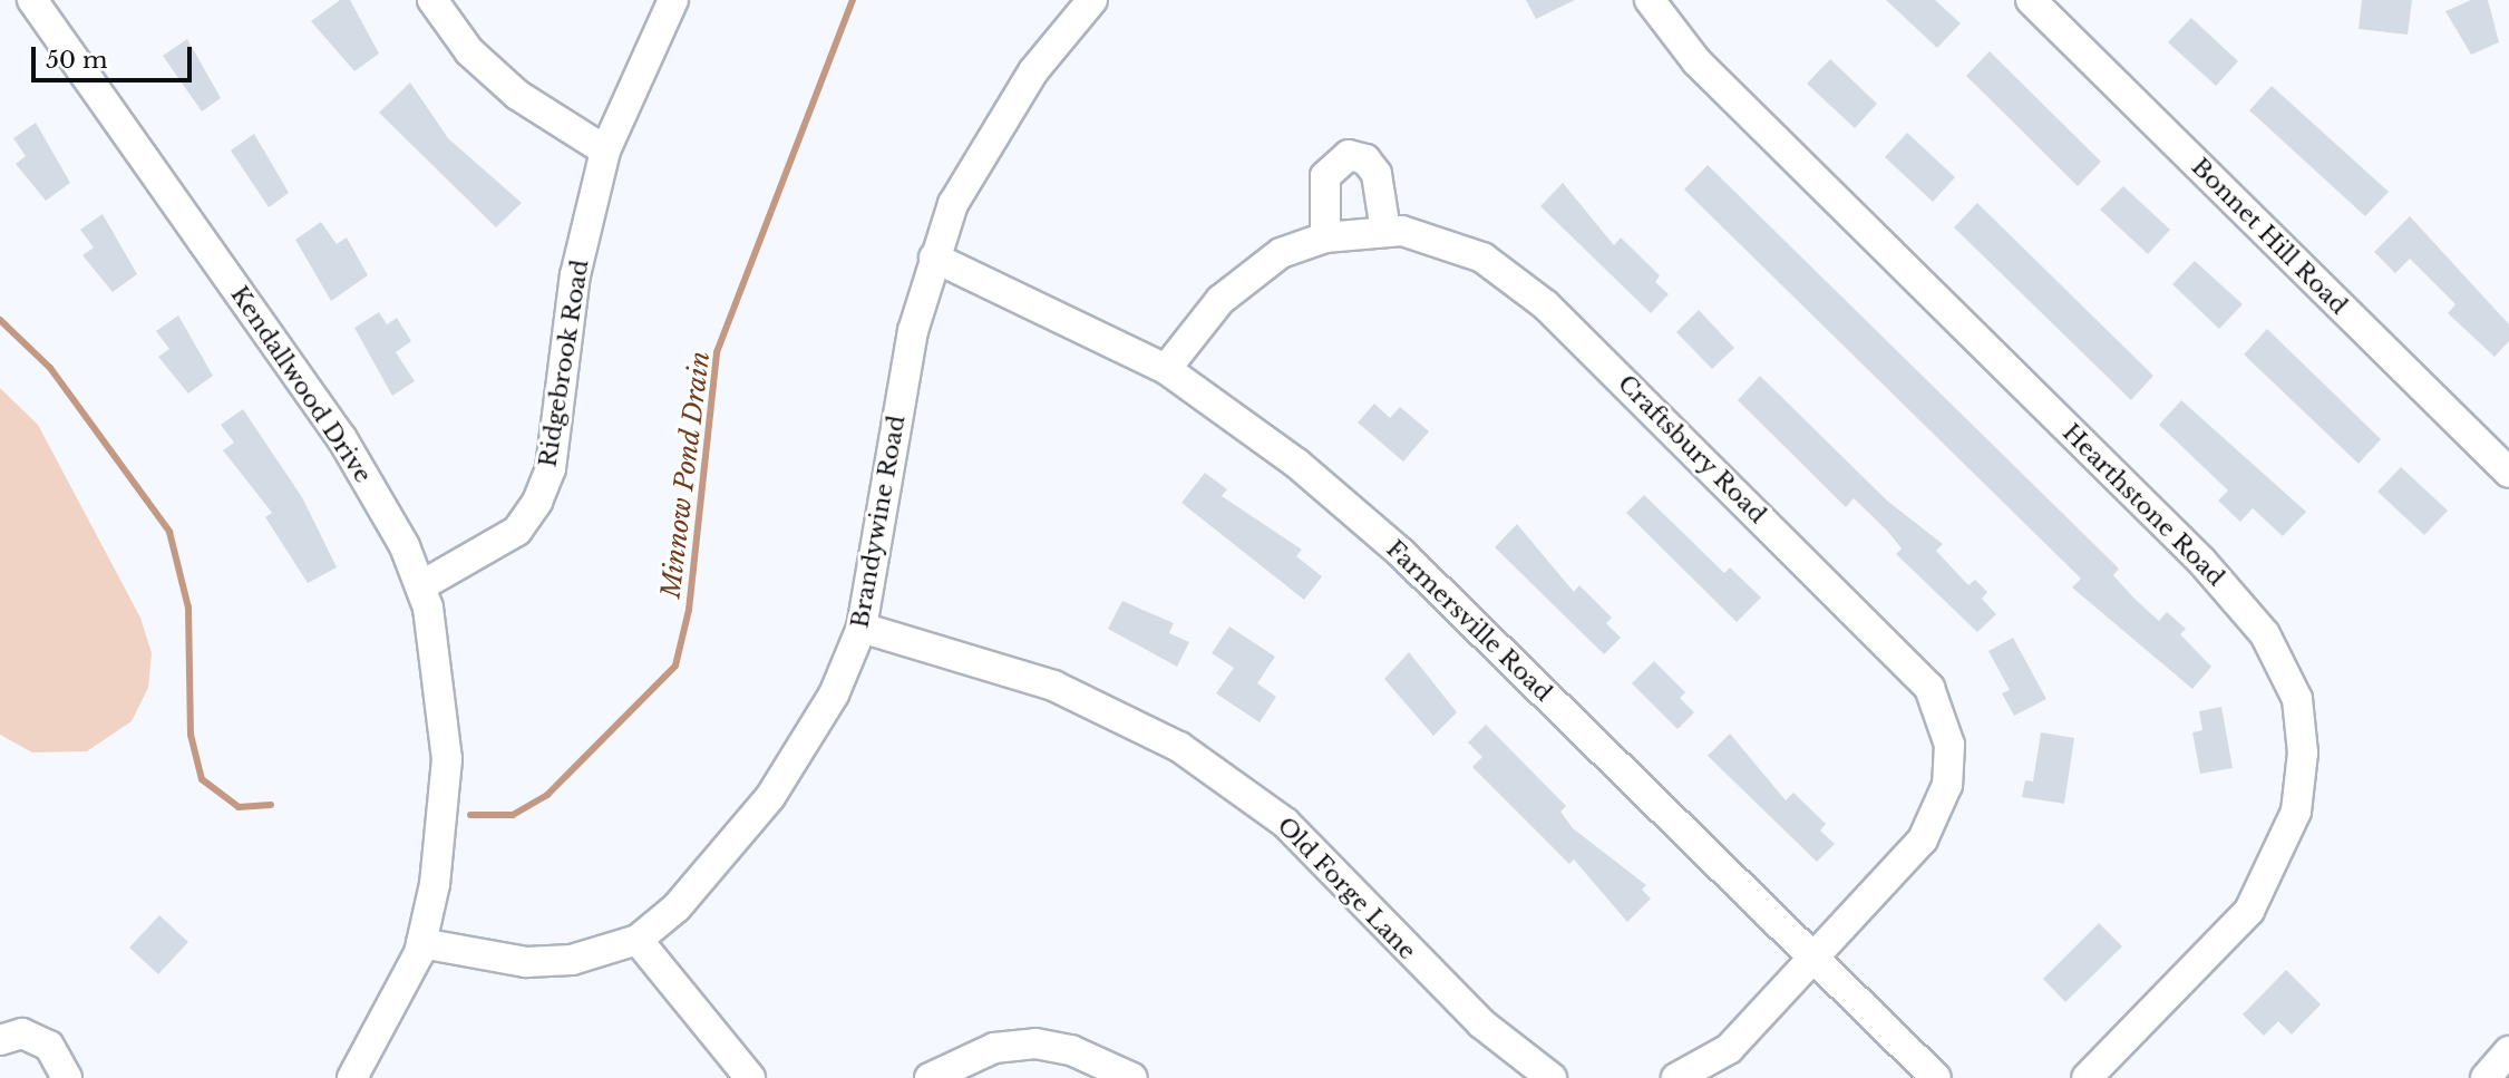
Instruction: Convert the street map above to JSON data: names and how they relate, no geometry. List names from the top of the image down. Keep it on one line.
{"streets":{"street":["Bonnet Hill Road","Ridgebrook Road","Kendallwood Drive","Craftsbury Road","Hearthstone Road","Brandywine Road","Farmersville Road","Old Forge Lane"]},"crossings":[["Ridgebrook Road","Kendallwood Drive"],["Kendallwood Drive","Brandywine Road"],["Craftsbury Road","Farmersville Road"],["Brandywine Road","Farmersville Road"],["Brandywine Road","Old Forge Lane"]],"water":["Minnow Pond Drain"],"scale_bar":"50 m"}
